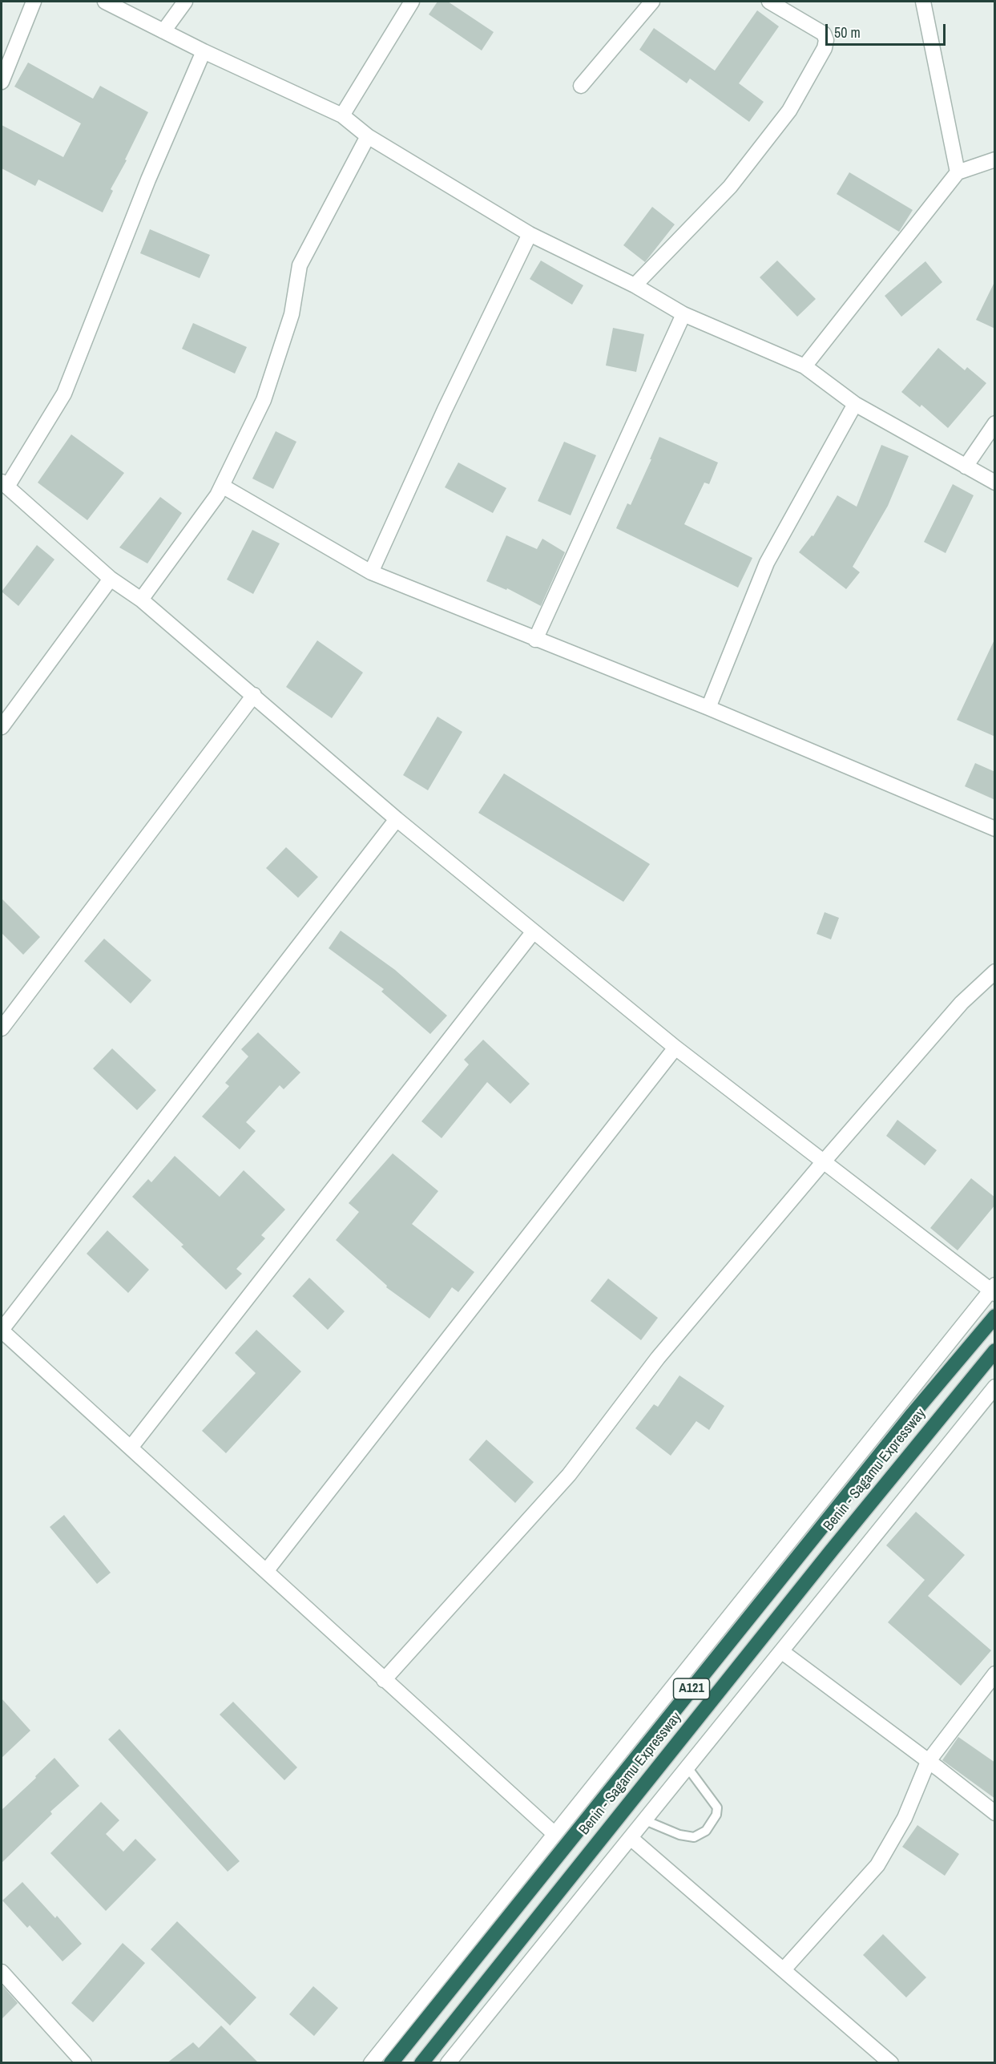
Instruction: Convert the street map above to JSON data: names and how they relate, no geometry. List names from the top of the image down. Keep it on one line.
{"streets":{"highway":["Benin - Sagamu Expressway","A121"]},"scale_bar":"50 m"}
